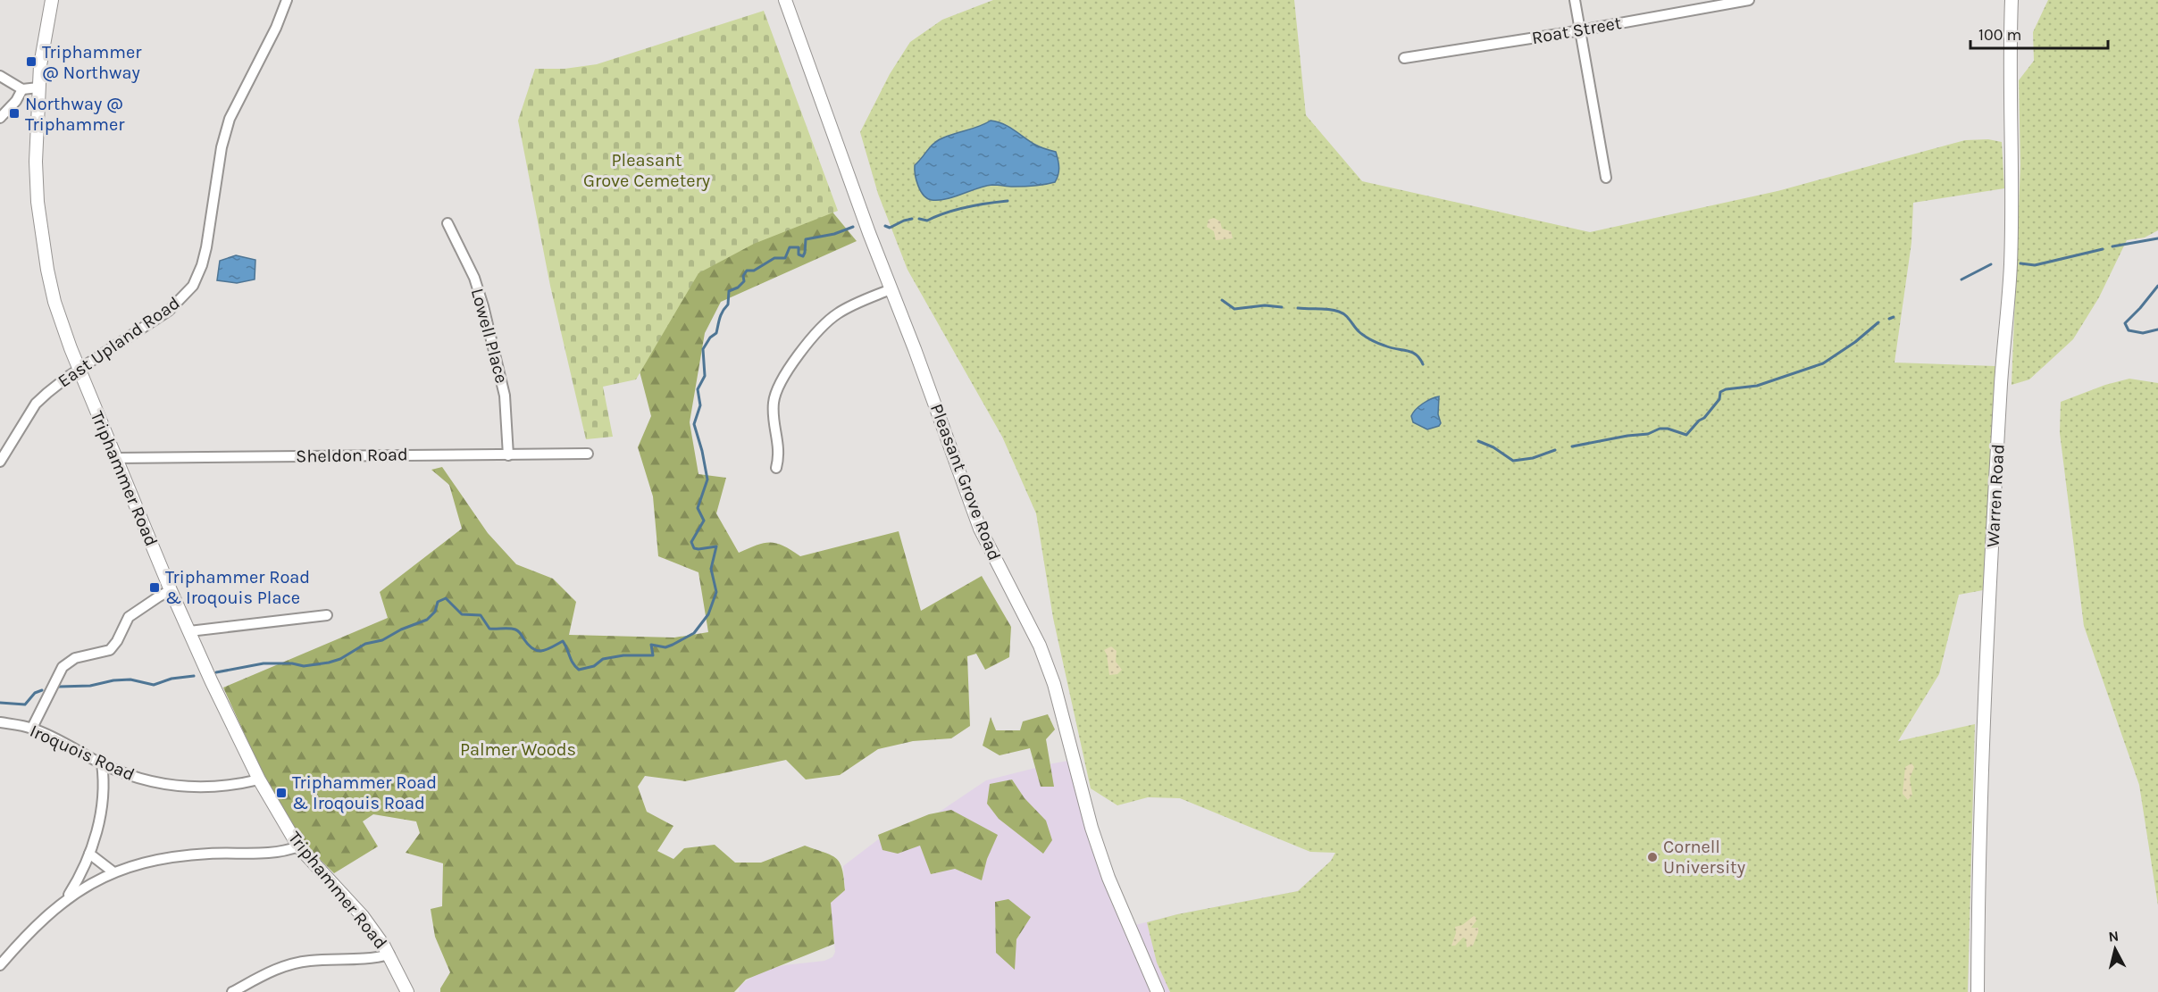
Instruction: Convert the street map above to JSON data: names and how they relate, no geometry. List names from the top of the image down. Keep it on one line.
{"streets":{"street":["Roat Street","Lowell Place","East Upland Road","Sheldon Road","Triphammer Road","Pleasant Grove Road","Warren Road","Iroquois Road"]},"crossings":[["Lowell Place","Sheldon Road"],["East Upland Road","Triphammer Road"],["Sheldon Road","Triphammer Road"],["Triphammer Road","Iroquois Road"]],"parks":["Pleasant Grove Cemetery","Palmer Woods"],"places":{"transit":["Triphammer @ Northway","Northway @ Triphammer","Triphammer Road & Iroqouis Place","Triphammer Road & Iroqouis Road"],"other":["Cornell University"]},"scale_bar":"100 m","north":"top"}
